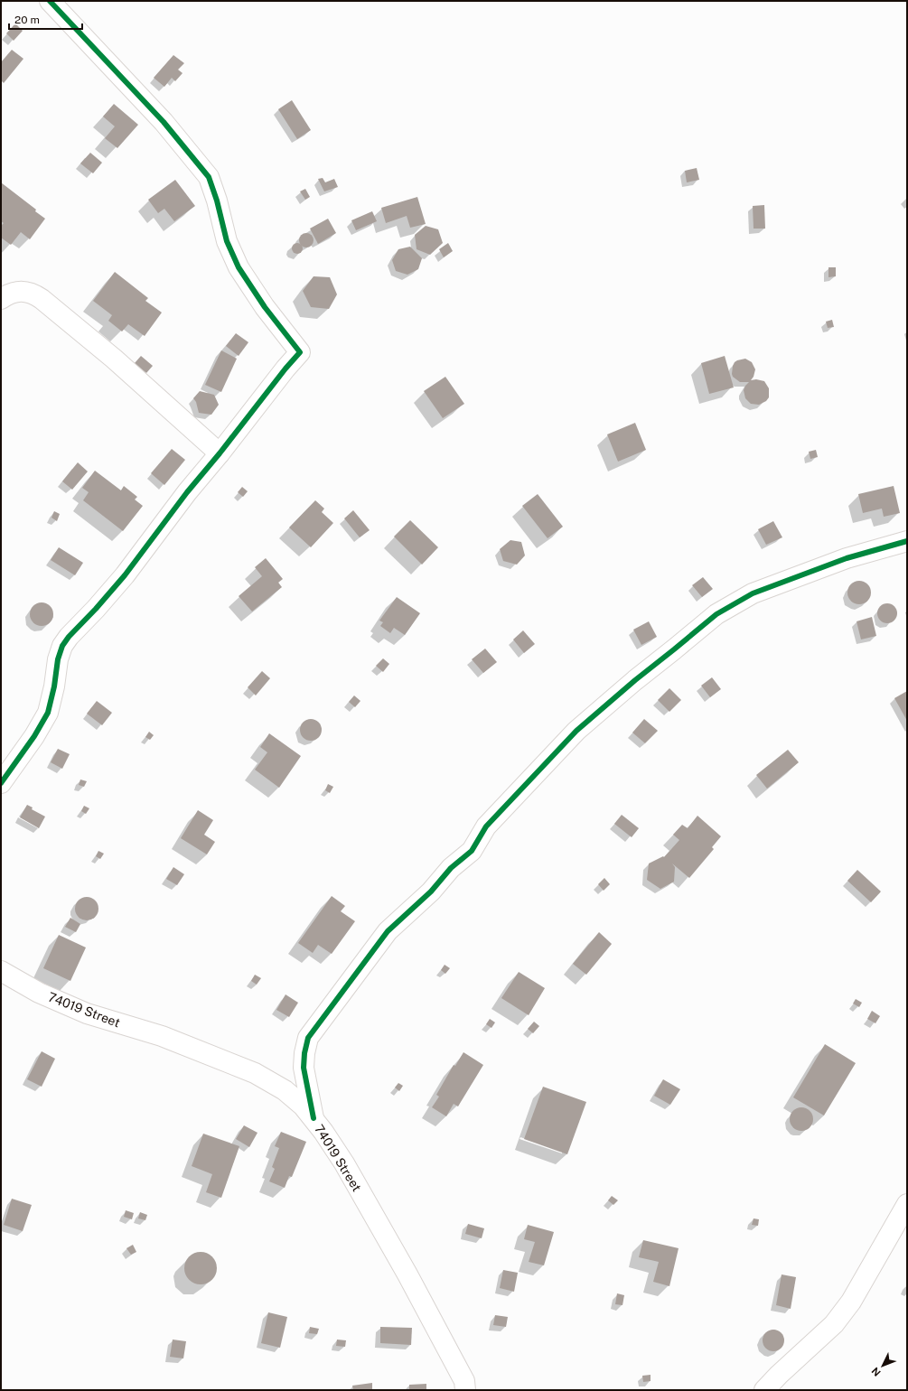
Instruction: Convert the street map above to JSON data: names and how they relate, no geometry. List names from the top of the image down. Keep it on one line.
{"streets":{"street":["74019 Street"]},"scale_bar":"20 m","north":"bottom left"}
